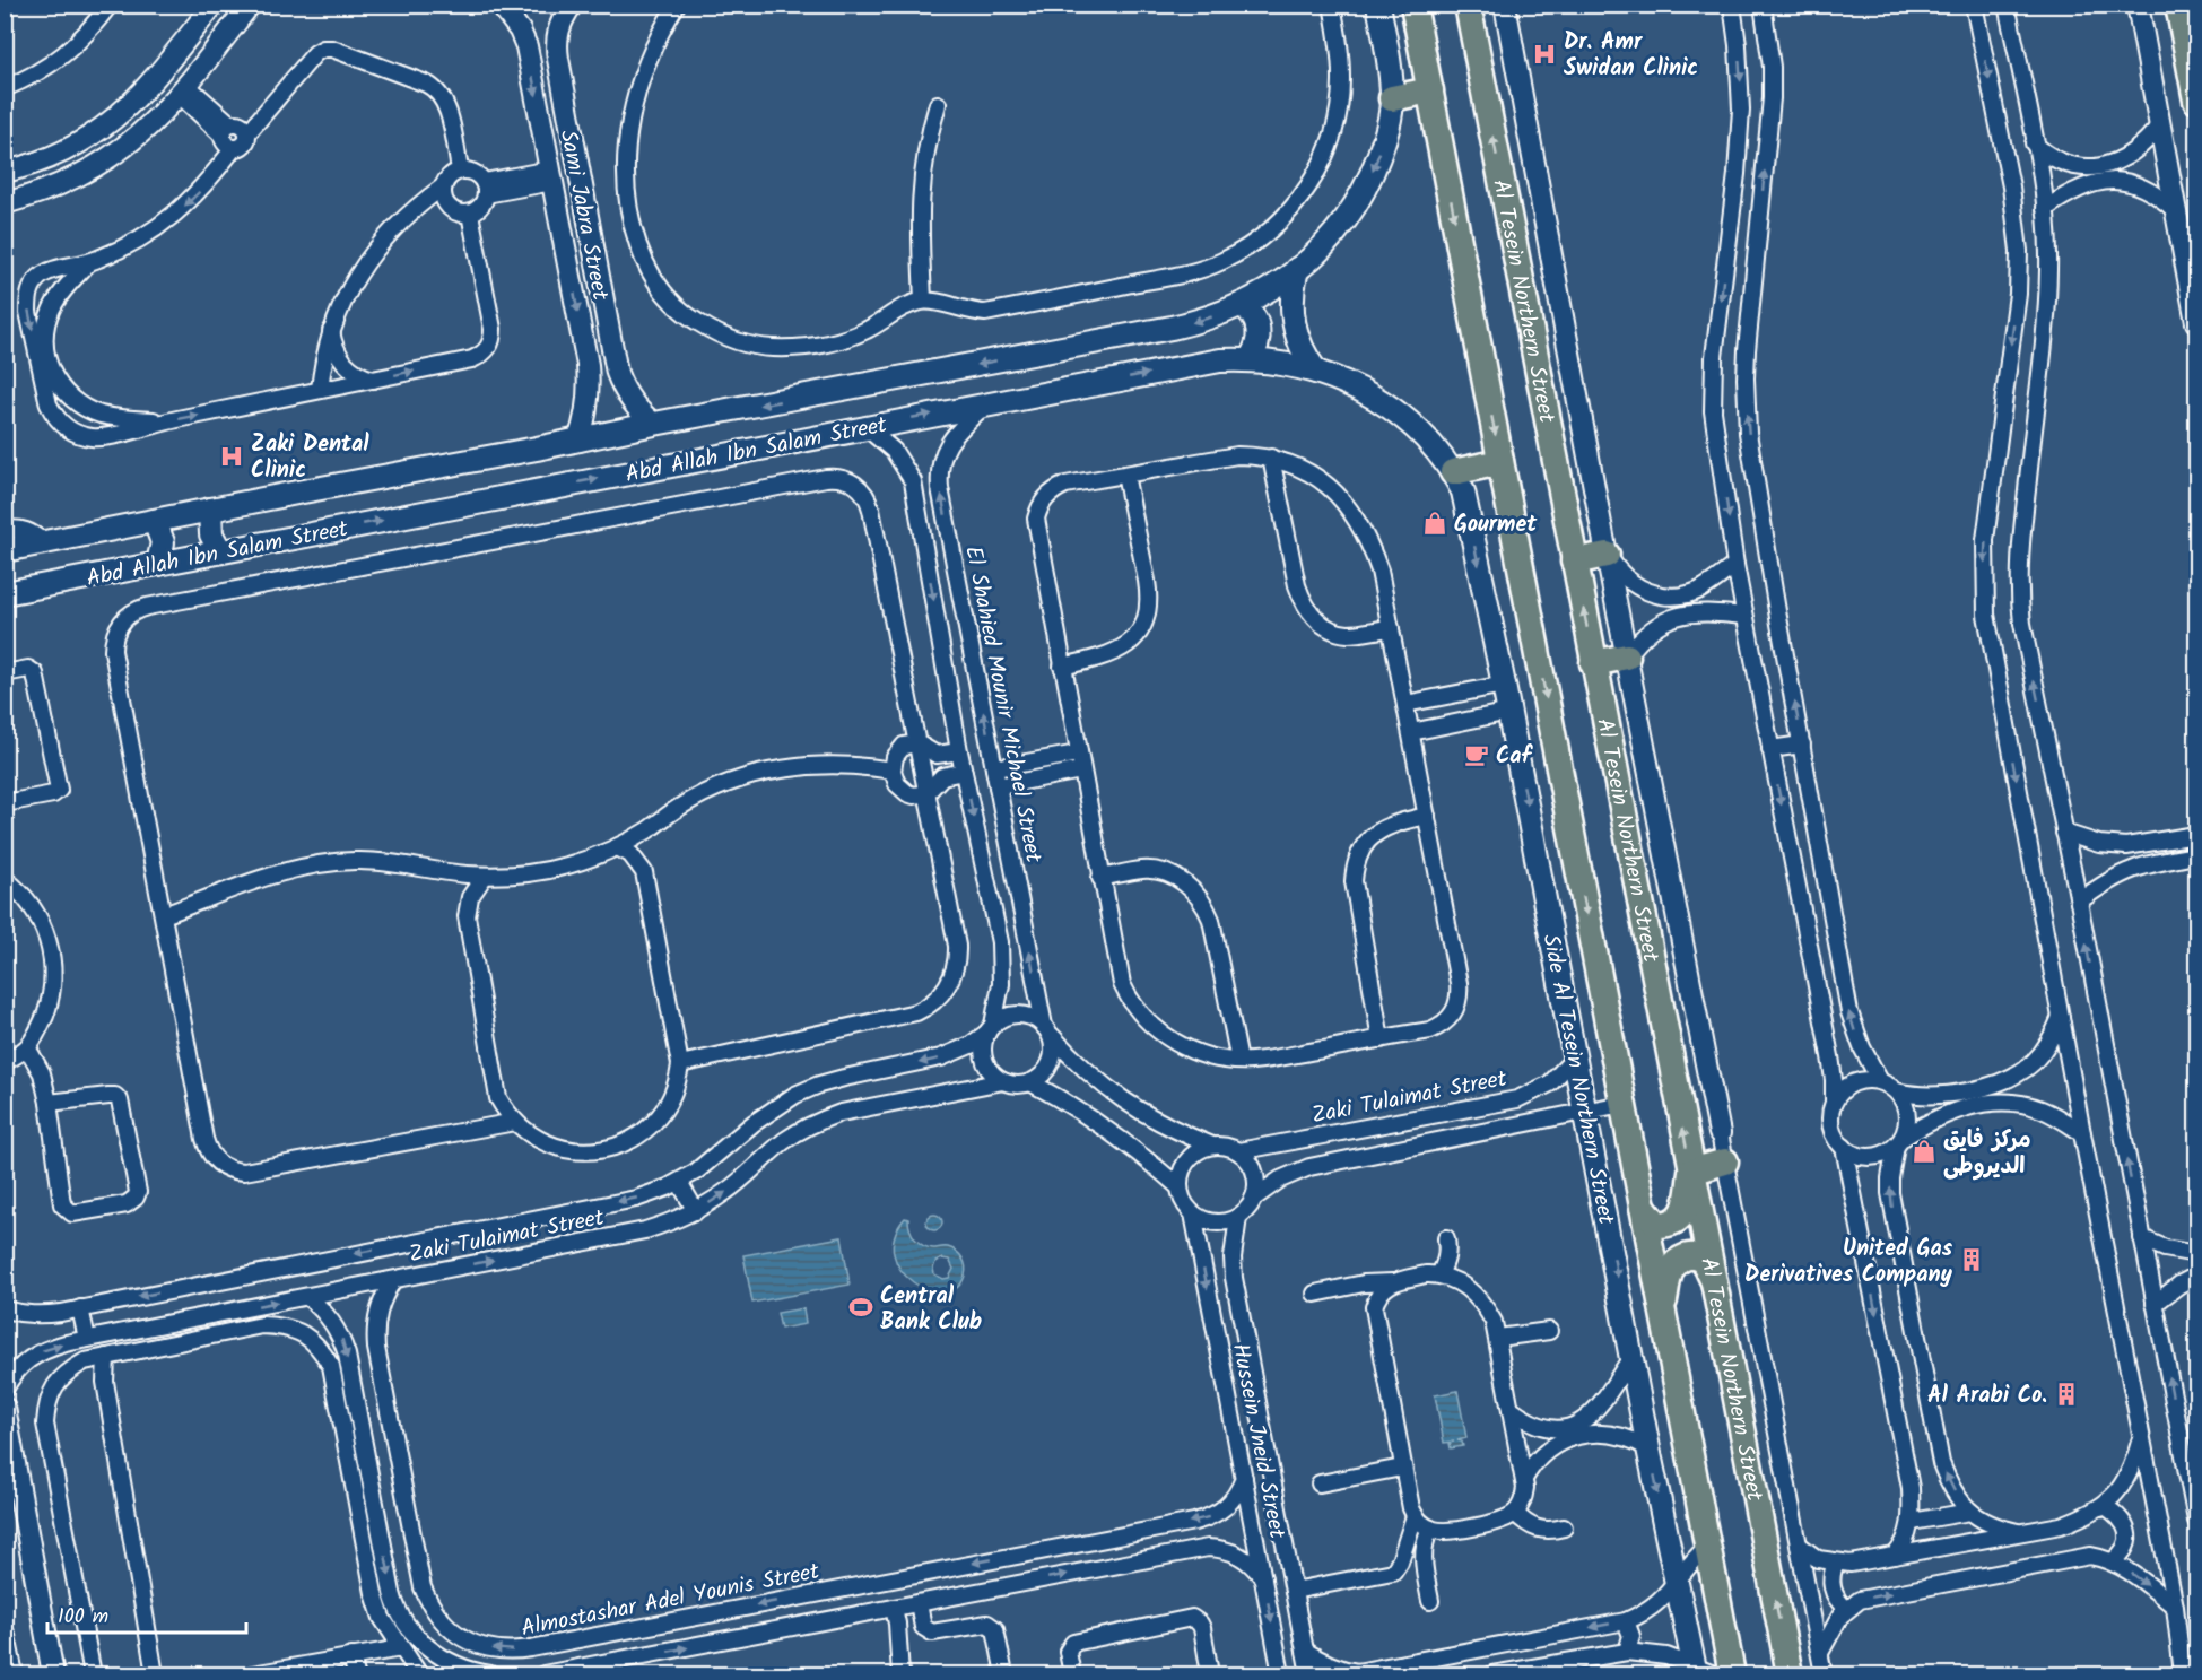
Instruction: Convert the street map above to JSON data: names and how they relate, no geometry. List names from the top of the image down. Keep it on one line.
{"streets":{"main road":["Al Tesein Northern Street","Abd Allah Ibn Salam Street","Side Al Tesein Northern Street"],"street":["Sami Jabra Street","El Shahied Mounir Michael Street","Zaki Tulaimat Street","Hussein Jneid Street","Almostashar Adel Younis Street"]},"crossings":[["Sami Jabra Street","Abd Allah Ibn Salam Street"],["Abd Allah Ibn Salam Street","El Shahied Mounir Michael Street"],["Abd Allah Ibn Salam Street","Side Al Tesein Northern Street"],["El Shahied Mounir Michael Street","Zaki Tulaimat Street"],["Side Al Tesein Northern Street","Zaki Tulaimat Street"],["Zaki Tulaimat Street","Hussein Jneid Street"],["Zaki Tulaimat Street","Almostashar Adel Younis Street"],["Hussein Jneid Street","Almostashar Adel Younis Street"]],"places":{"hospital":["Dr. Amr Swidan Clinic","Zaki Dental Clinic"],"shop":["Gourmet","مركز فايق الديروطى"],"cafe":["Caf"],"building":["United Gas Derivatives Company","Al Arabi Co."],"sports":["Central Bank Club"]},"scale_bar":"100 m"}
